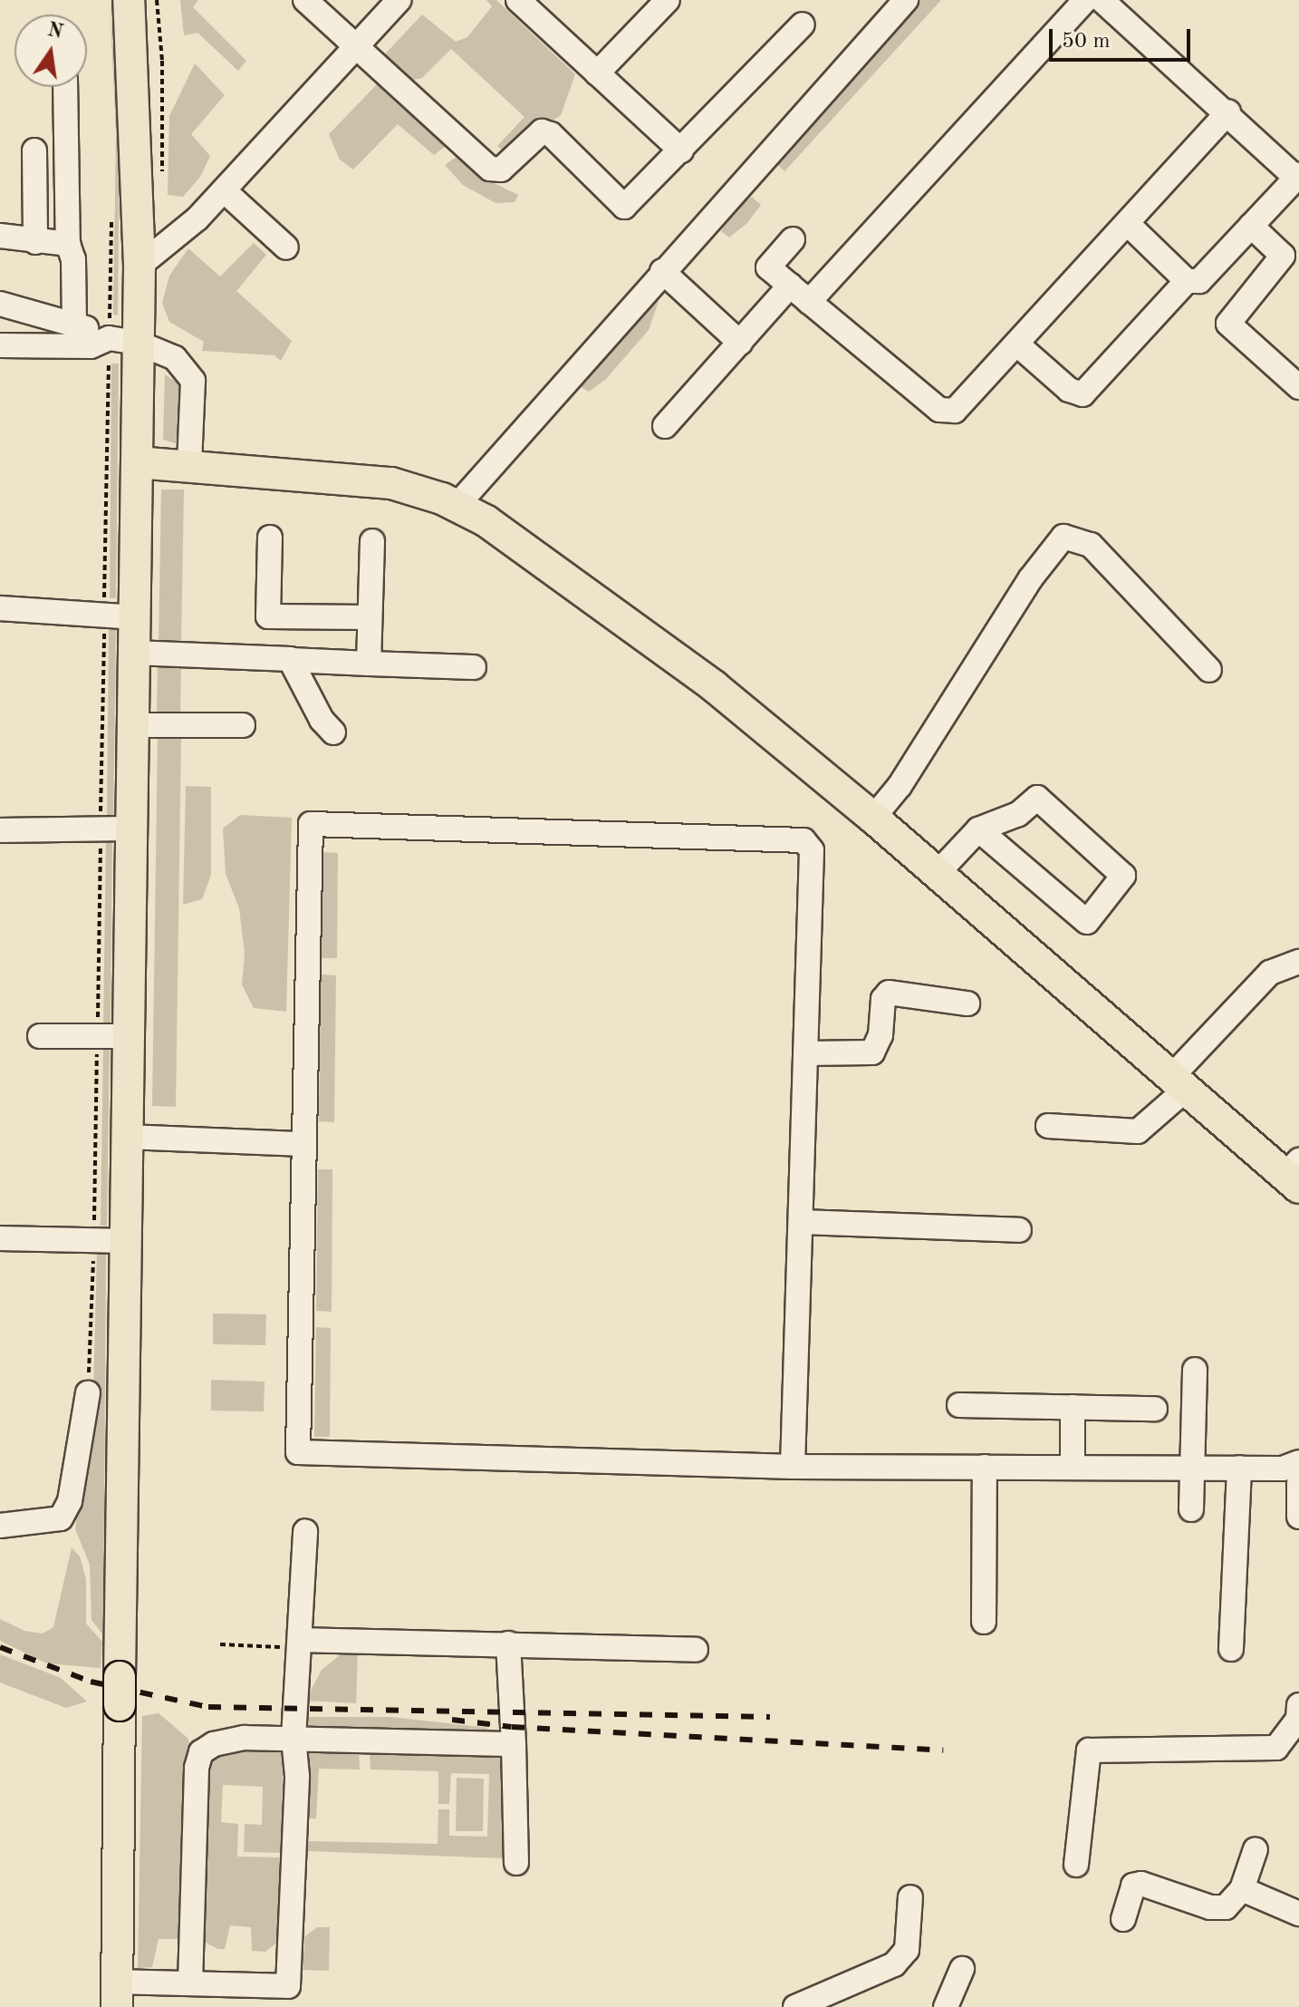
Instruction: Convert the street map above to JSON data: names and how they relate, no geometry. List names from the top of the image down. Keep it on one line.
{"scale_bar":"50 m","north":"top"}
